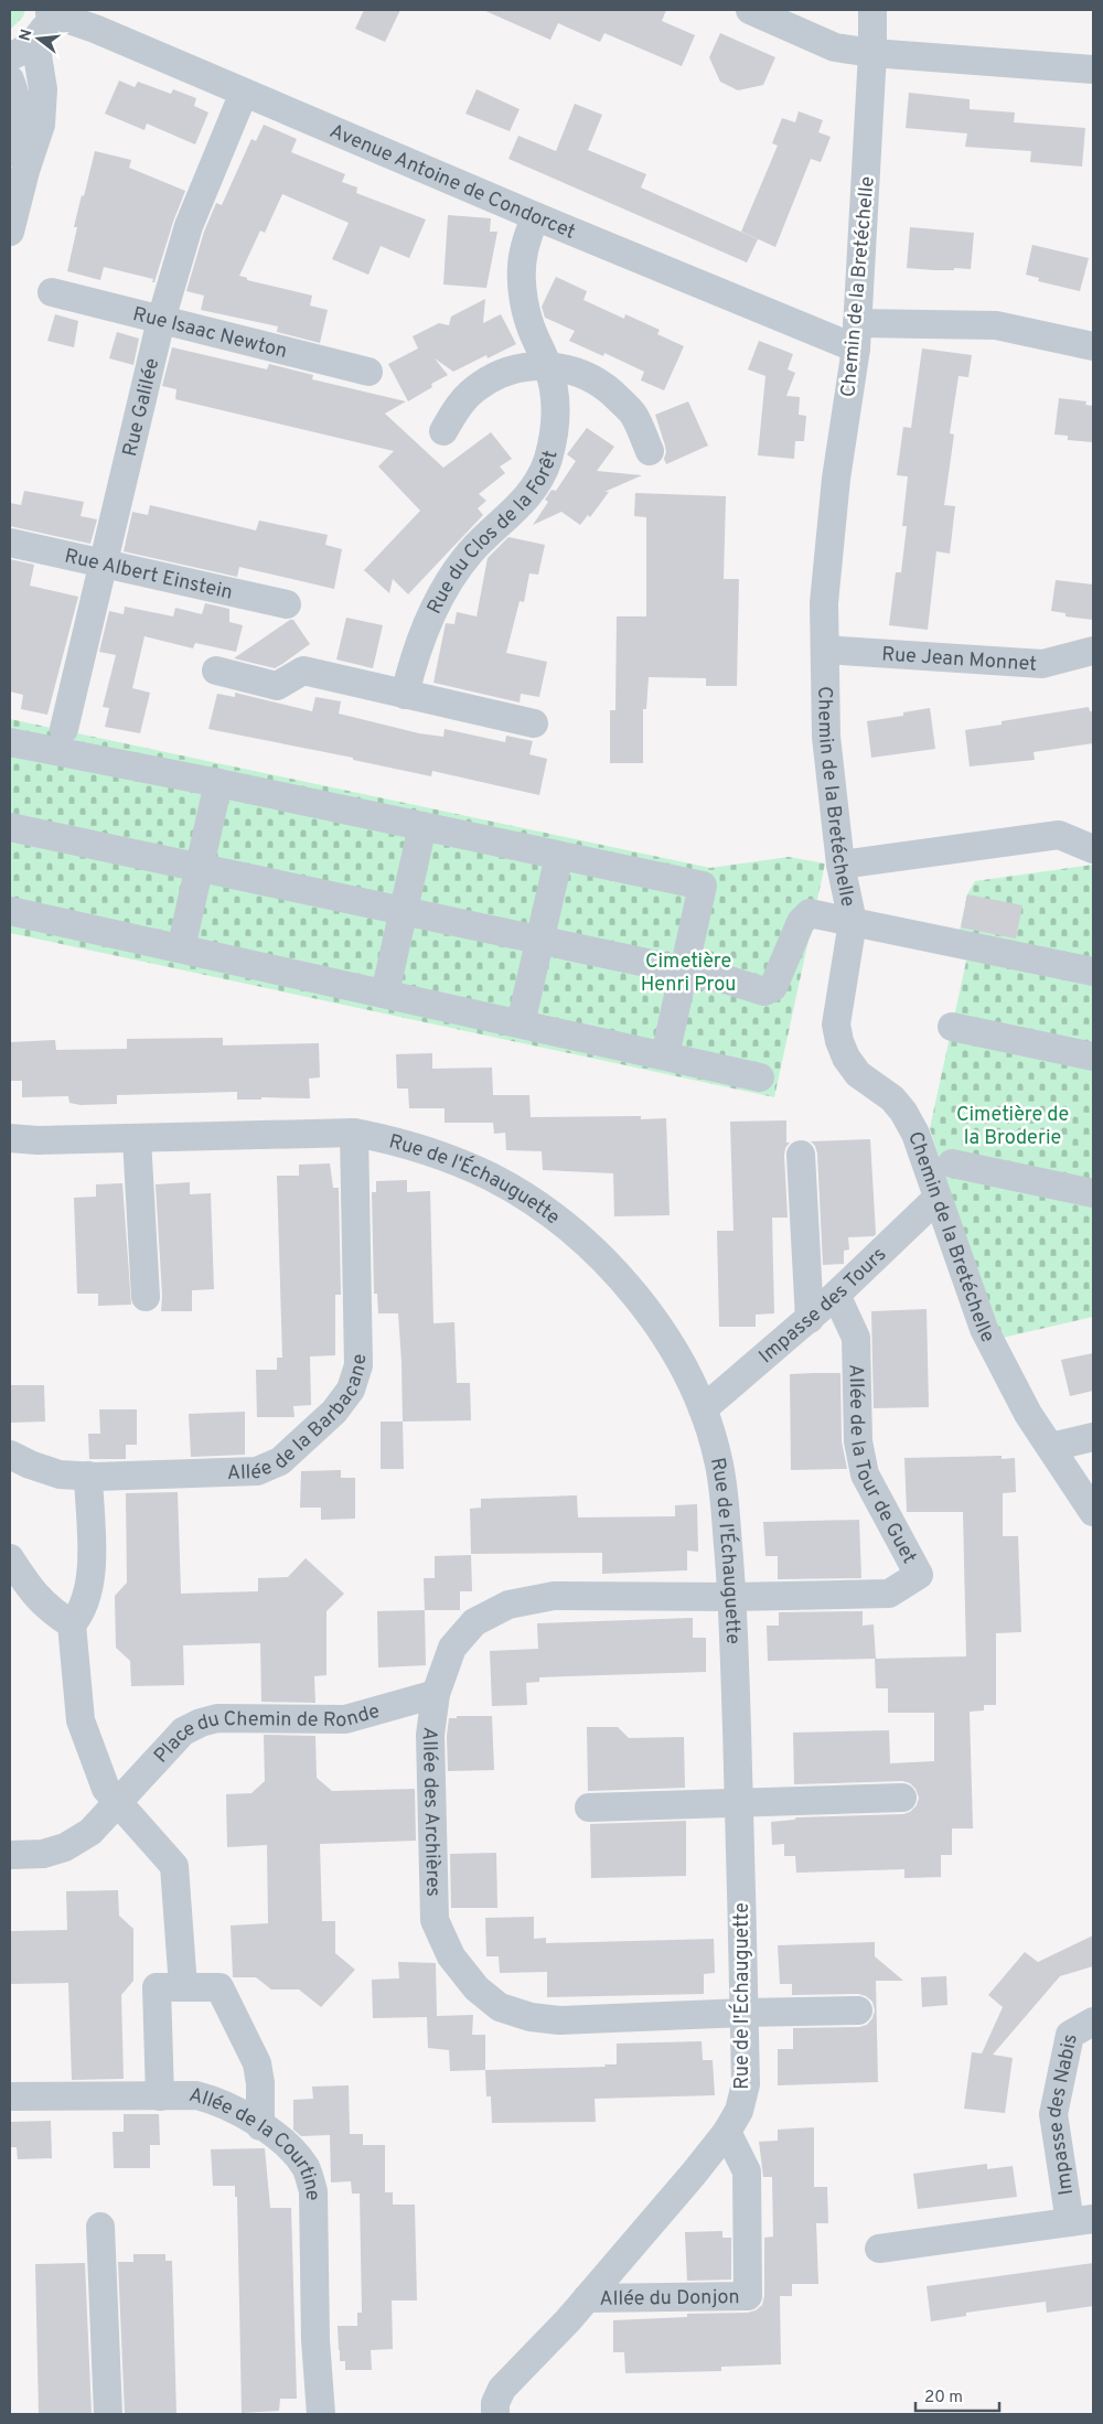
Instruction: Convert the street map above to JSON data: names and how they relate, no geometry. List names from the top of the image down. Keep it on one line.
{"streets":{"street":["Avenue Antoine de Condorcet","Chemin de la Bretéchelle","Rue Isaac Newton","Rue Galilée","Rue du Clos de la Forêt","Rue Albert Einstein","Rue Jean Monnet","Rue de l'Échauguette","Impasse des Tours","Allée de la Barbacane","Allée de la Tour de Guet","Place du Chemin de Ronde","Allée des Archières","Impasse des Nabis","Allée de la Courtine","Allée du Donjon"]},"crossings":[["Avenue Antoine de Condorcet","Chemin de la Bretéchelle"],["Avenue Antoine de Condorcet","Rue Galilée"],["Avenue Antoine de Condorcet","Rue du Clos de la Forêt"],["Chemin de la Bretéchelle","Rue Jean Monnet"],["Chemin de la Bretéchelle","Impasse des Tours"],["Rue Isaac Newton","Rue Galilée"],["Rue Galilée","Rue Albert Einstein"],["Rue de l'Échauguette","Impasse des Tours"],["Rue de l'Échauguette","Allée de la Barbacane"],["Rue de l'Échauguette","Allée de la Tour de Guet"],["Rue de l'Échauguette","Allée des Archières"],["Rue de l'Échauguette","Allée du Donjon"],["Impasse des Tours","Allée de la Tour de Guet"],["Allée de la Tour de Guet","Allée des Archières"],["Place du Chemin de Ronde","Allée des Archières"]],"parks":["Cimetière Henri Prou","Cimetière de la Broderie"],"scale_bar":"20 m","north":"left"}
